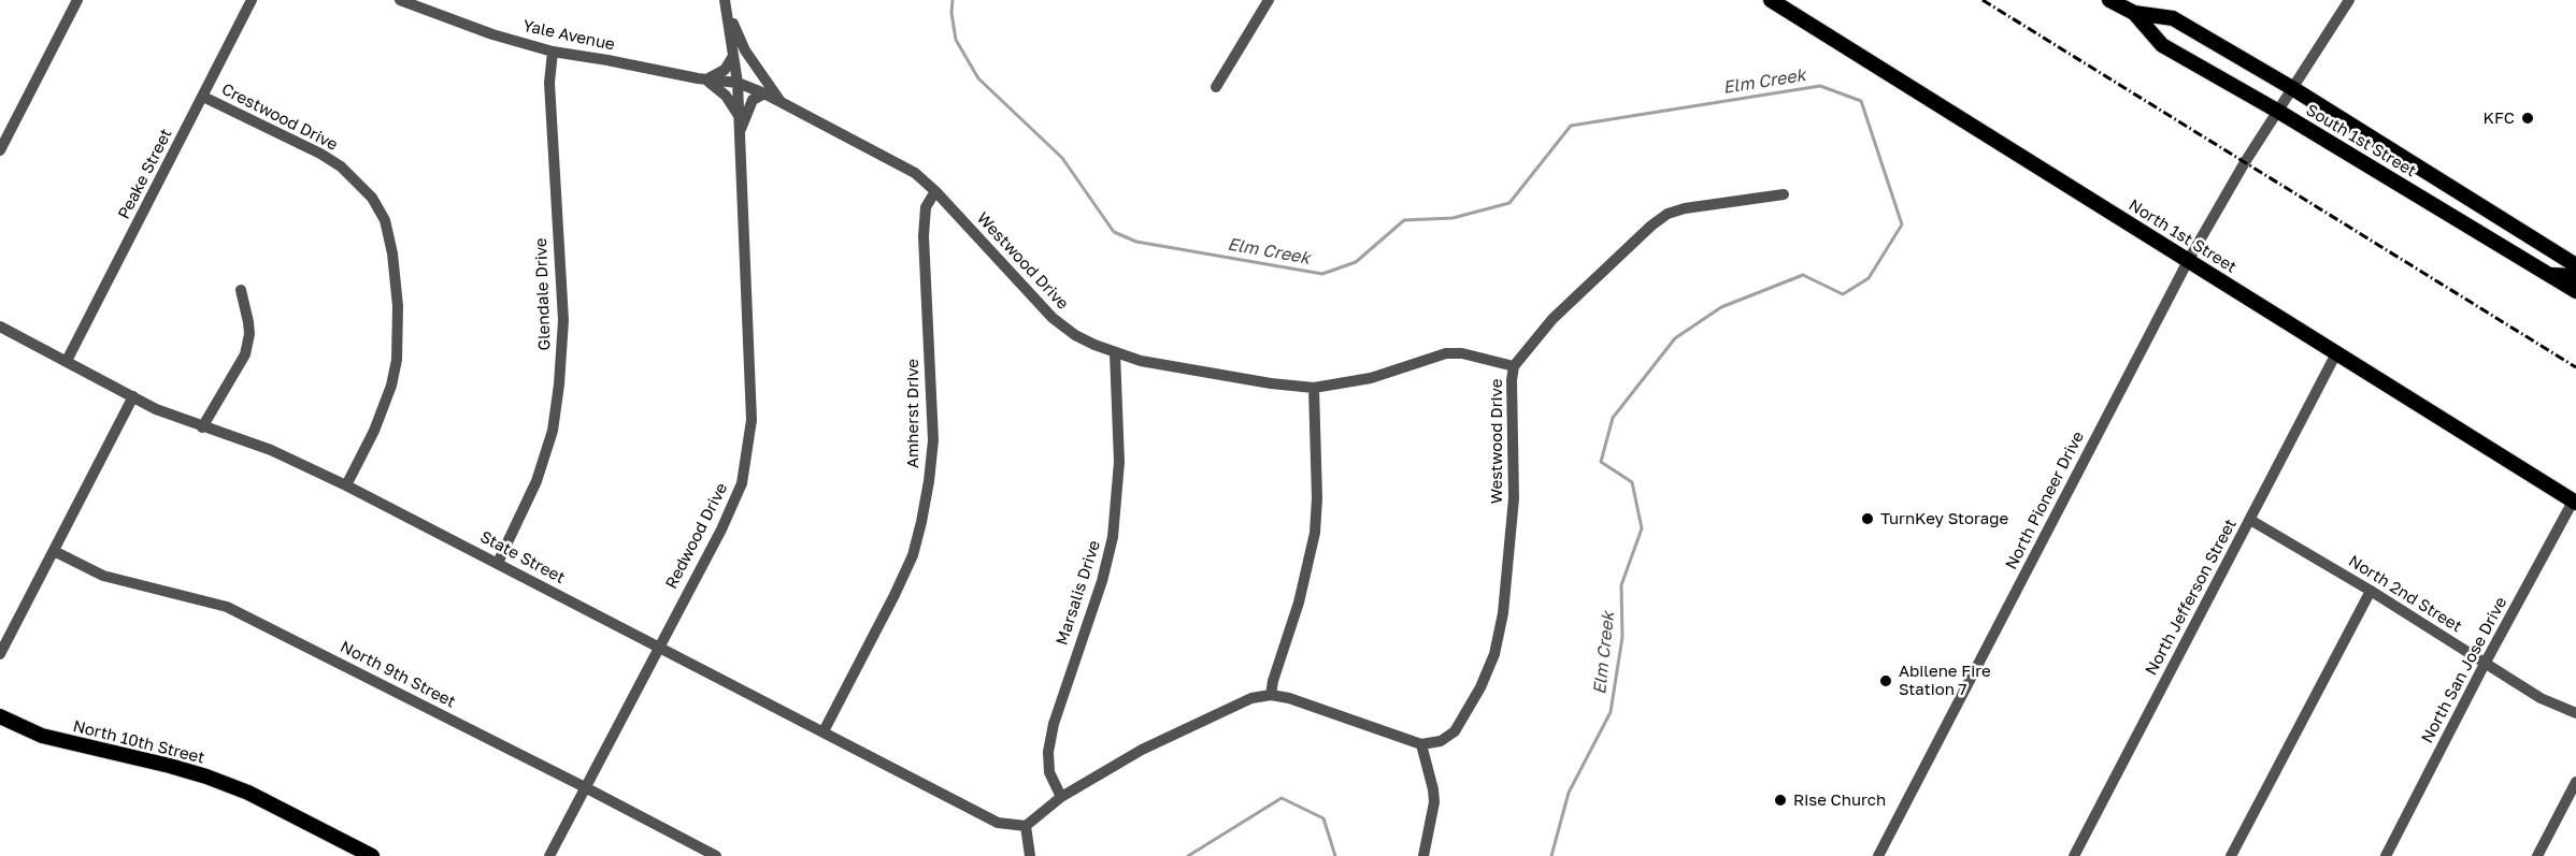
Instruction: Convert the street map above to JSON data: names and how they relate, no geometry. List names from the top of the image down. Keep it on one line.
{"streets":{"main road":["South 1st Street","North 1st Street","North 10th Street"],"street":["Yale Avenue","Crestwood Drive","Peake Street","Westwood Drive","Glendale Drive","Amherst Drive","North Pioneer Drive","Redwood Drive","State Street","Marsalis Drive","North 2nd Street","North Jefferson Street","North San Jose Drive","North 9th Street"]},"crossings":[["Yale Avenue","Westwood Drive"],["Yale Avenue","Glendale Drive"],["Yale Avenue","Redwood Drive"],["Crestwood Drive","Peake Street"],["Crestwood Drive","State Street"],["South 1st Street","North Pioneer Drive"],["Peake Street","State Street"],["North 1st Street","North Pioneer Drive"],["North 1st Street","North Jefferson Street"],["North 1st Street","North San Jose Drive"],["Westwood Drive","Amherst Drive"],["Westwood Drive","Redwood Drive"],["Westwood Drive","Marsalis Drive"],["Glendale Drive","State Street"],["Amherst Drive","State Street"],["Redwood Drive","State Street"],["Redwood Drive","North 9th Street"],["North 2nd Street","North Jefferson Street"],["North 2nd Street","North San Jose Drive"]],"water":["Elm Creek"],"places":["KFC","TurnKey Storage","Abilene Fire Station 7","Rise Church"]}
